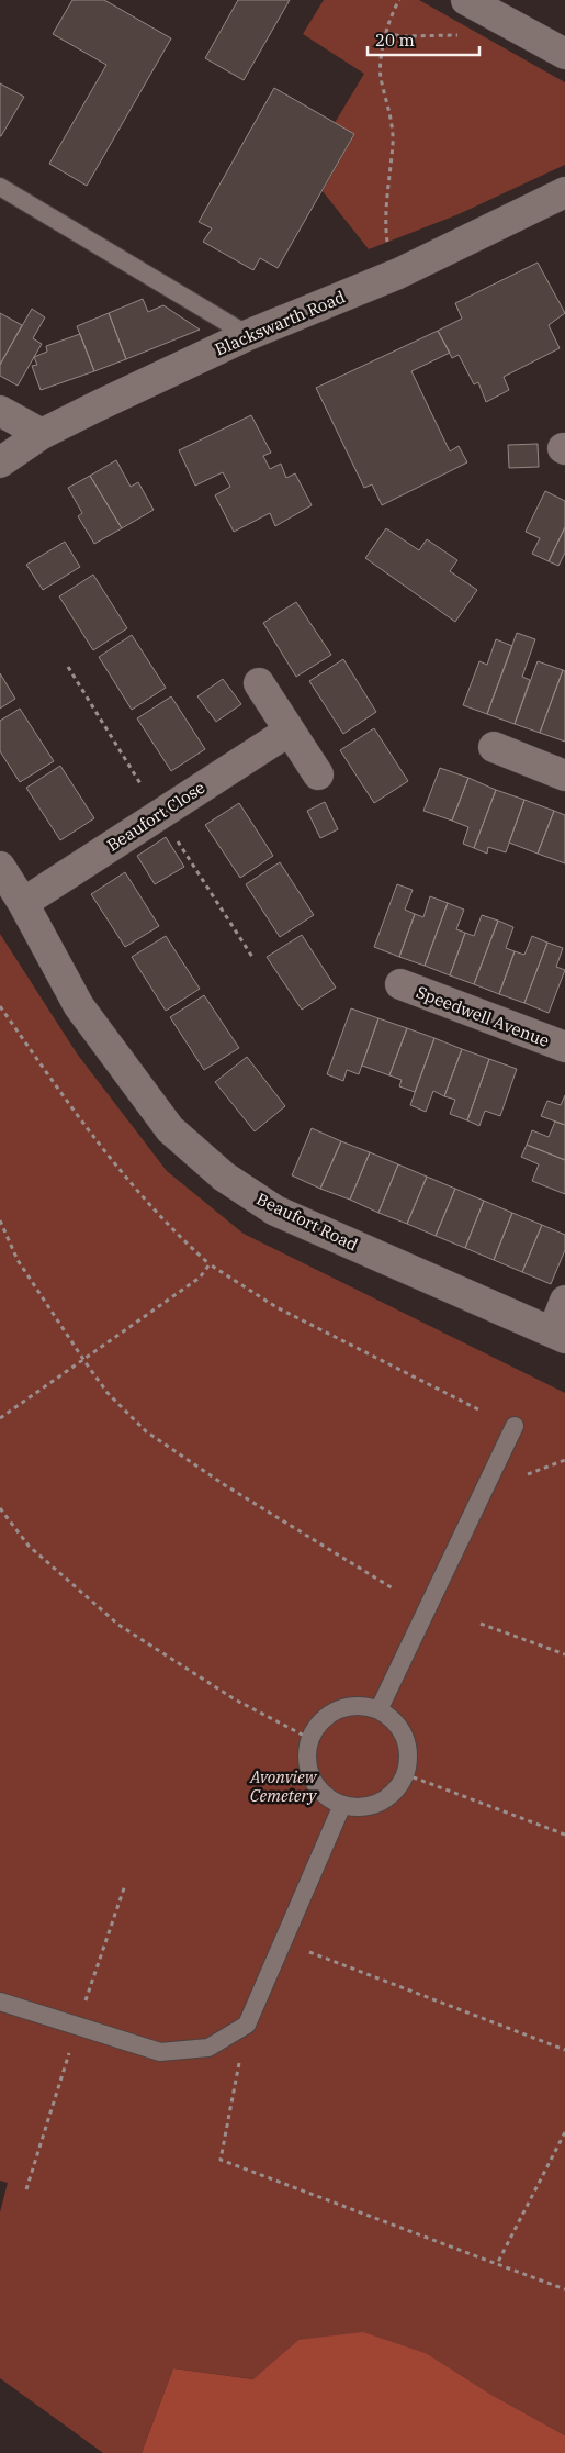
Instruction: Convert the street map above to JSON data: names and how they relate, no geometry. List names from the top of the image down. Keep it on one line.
{"streets":{"street":["Blackswarth Road","Beaufort Close","Speedwell Avenue","Beaufort Road"]},"crossings":[["Beaufort Close","Beaufort Road"]],"parks":["Avonview Cemetery"],"scale_bar":"20 m"}
